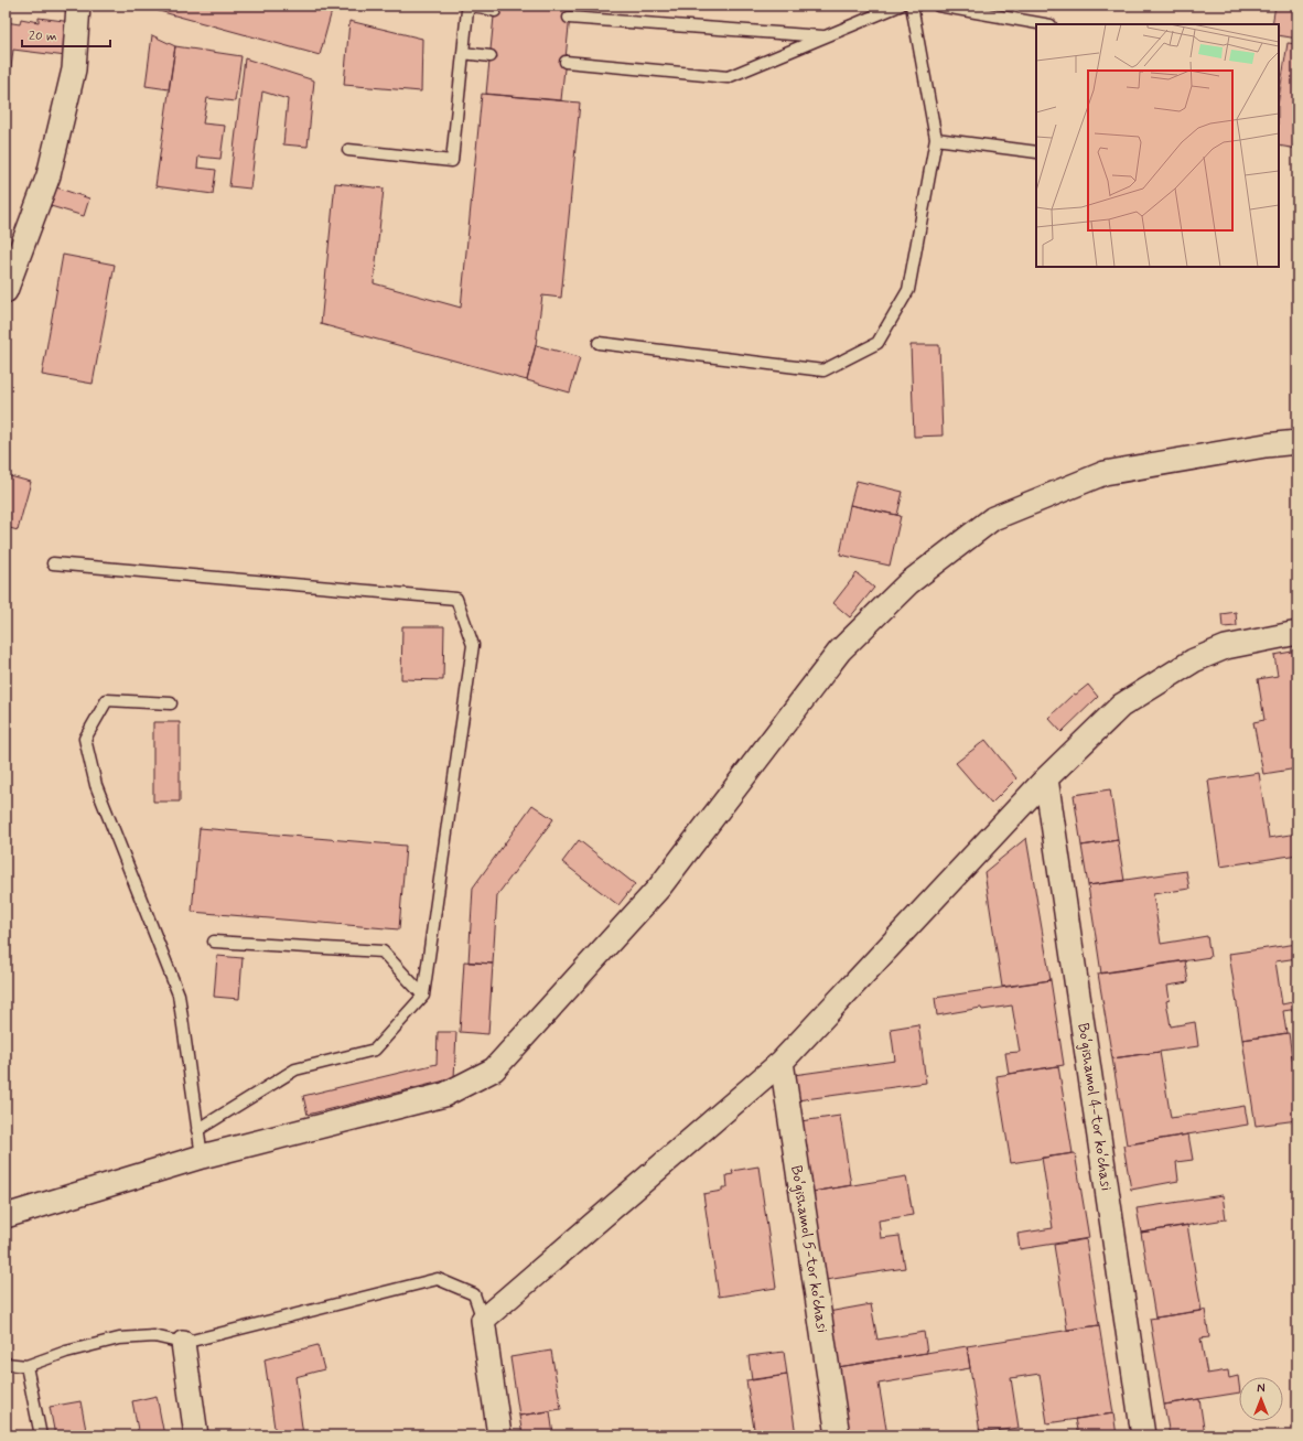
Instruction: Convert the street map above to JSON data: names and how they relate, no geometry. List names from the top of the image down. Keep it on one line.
{"streets":{"street":["Boʻgishamol 4-tor koʻchasi","Boʻgishamol 5-tor koʻchasi"]},"scale_bar":"20 m","north":"top"}
